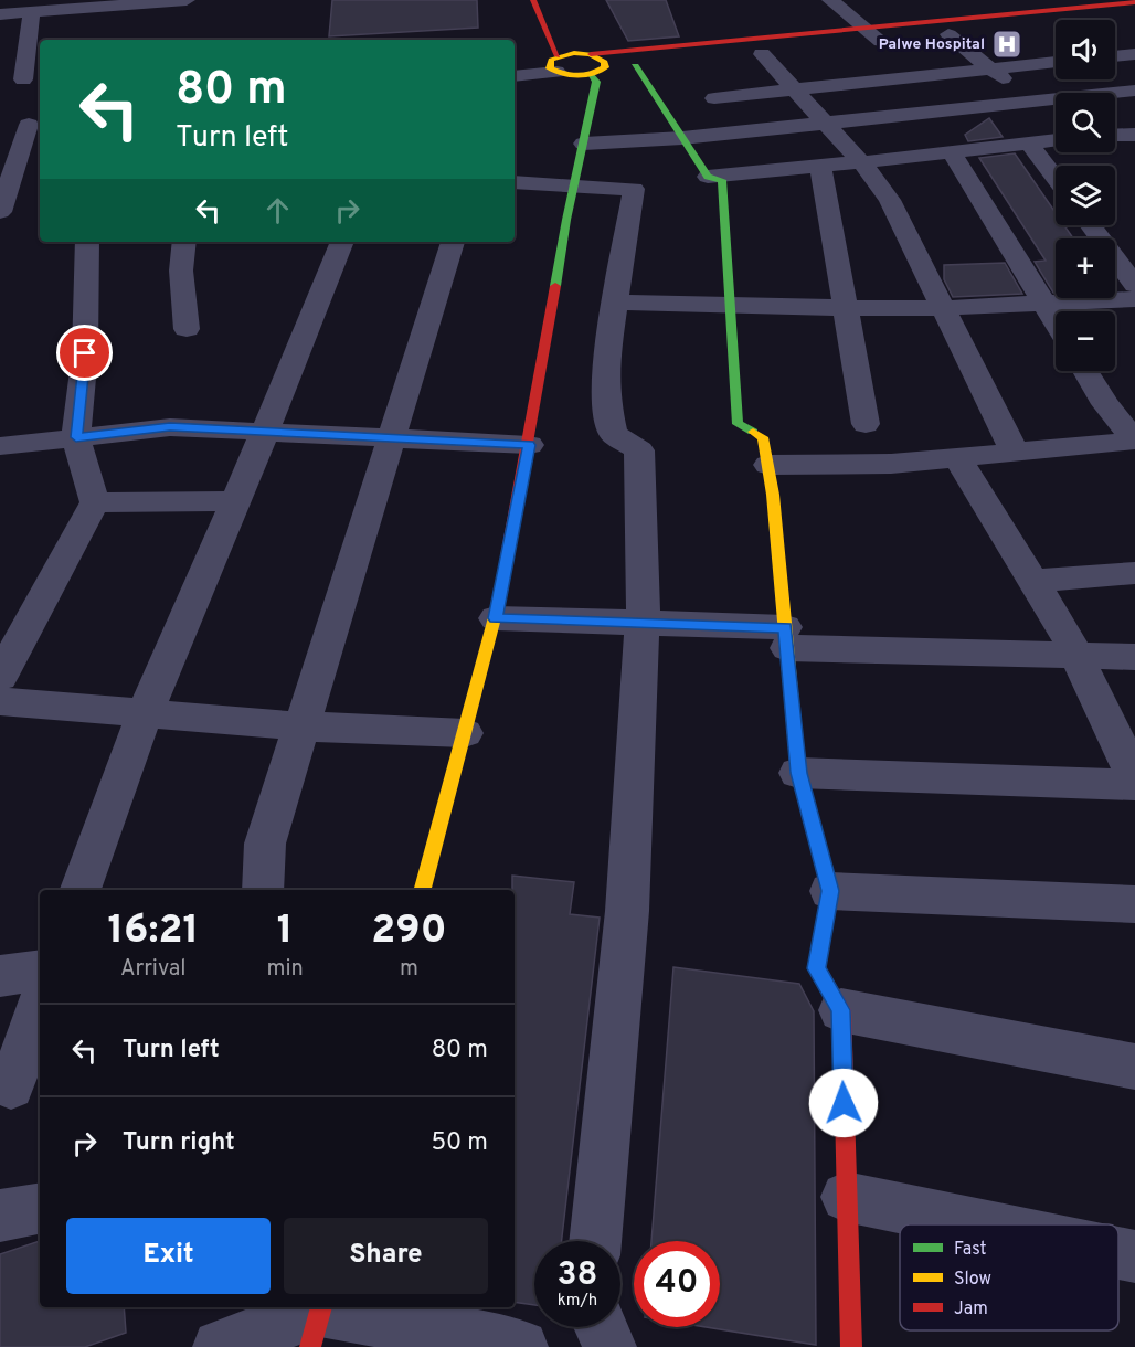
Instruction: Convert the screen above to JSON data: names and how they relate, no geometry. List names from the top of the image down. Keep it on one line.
{"places":{"hospital":["Palwe Hospital"]},"legend":["Fast","Slow","Jam"],"page":{"map_buttons":["+","−"],"turn":["80 m","Turn left"],"eta":["16:21","Arrival","1","min","290","m"],"list":[{"name":"Turn left","value":"80 m"},{"name":"Turn right","value":"50 m"}],"buttons":["Exit","Share"],"speed":"38 km/h","limit":"40"}}
